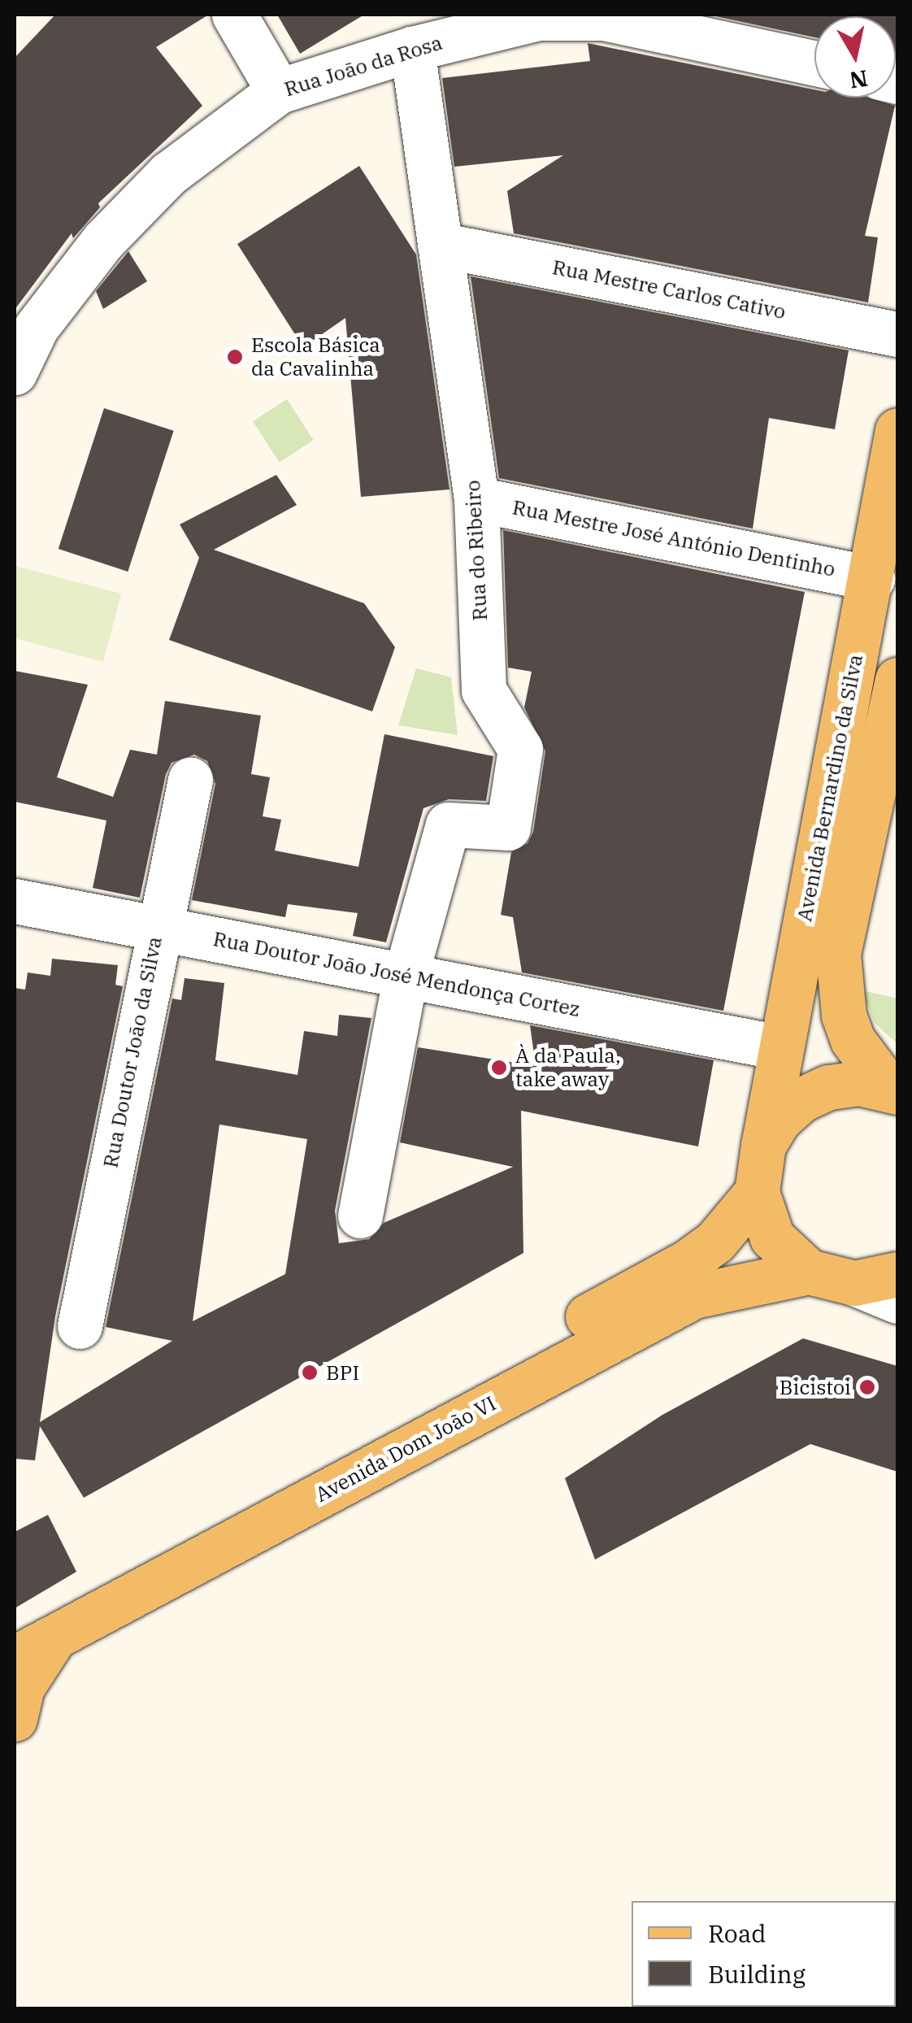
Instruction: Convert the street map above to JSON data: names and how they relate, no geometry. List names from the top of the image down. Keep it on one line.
{"streets":{"main road":["Avenida Bernardino da Silva","Avenida Dom João VI"],"street":["Rua João da Rosa","Rua Mestre Carlos Cativo","Rua Mestre José António Dentinho","Rua do Ribeiro","Rua Doutor João José Mendonça Cortez","Rua Doutor João da Silva"]},"crossings":[["Rua João da Rosa","Rua do Ribeiro"],["Rua Mestre Carlos Cativo","Rua do Ribeiro"],["Rua Mestre José António Dentinho","Rua do Ribeiro"],["Rua Mestre José António Dentinho","Avenida Bernardino da Silva"],["Rua do Ribeiro","Rua Doutor João José Mendonça Cortez"],["Avenida Bernardino da Silva","Rua Doutor João José Mendonça Cortez"],["Avenida Bernardino da Silva","Avenida Dom João VI"],["Rua Doutor João José Mendonça Cortez","Rua Doutor João da Silva"]],"places":["Escola Básica da Cavalinha","À da Paula, take away","BPI","Bicistoi"],"legend":["Road","Building"],"north":"bottom"}
